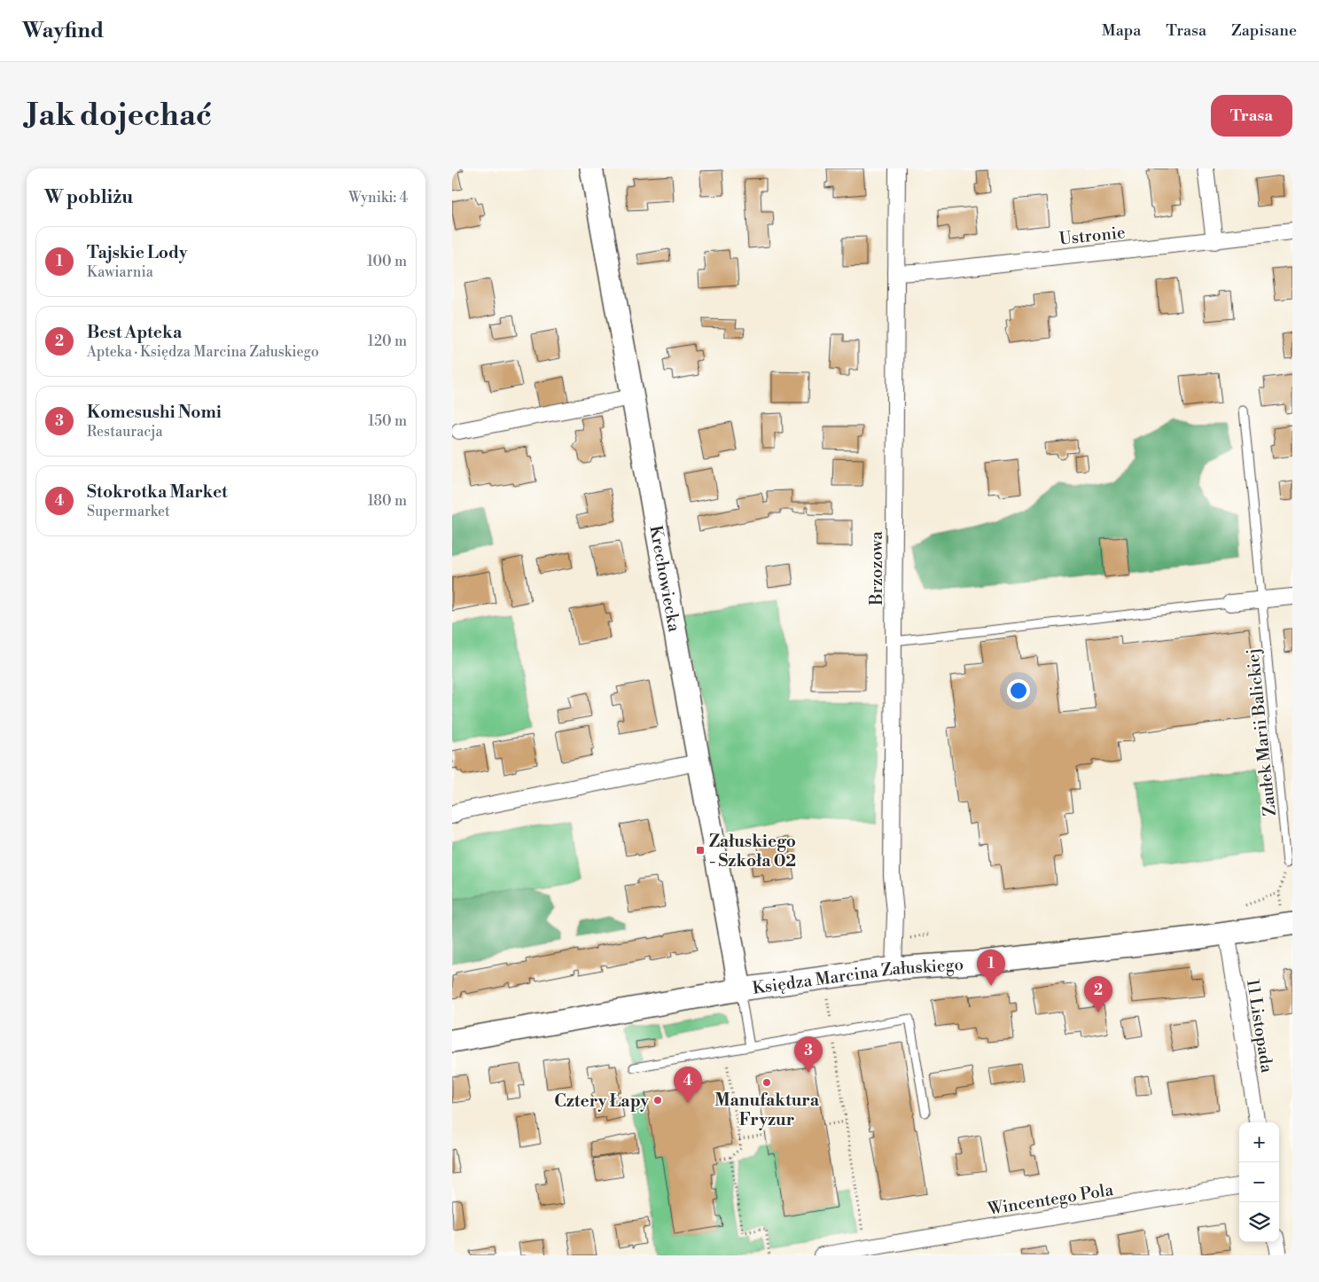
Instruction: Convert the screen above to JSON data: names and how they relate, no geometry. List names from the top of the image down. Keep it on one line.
{"streets":{"street":["Ustronie","Brzozowa","Krechowiecka","Księdza Marcina Załuskiego","11 Listopada","Wincentego Pola"],"lane":["Zaułek Marii Balickiej"]},"crossings":[["Ustronie","Brzozowa"],["Brzozowa","Księdza Marcina Załuskiego"],["Krechowiecka","Księdza Marcina Załuskiego"],["Księdza Marcina Załuskiego","11 Listopada"]],"places":{"transit":["Załuskiego - Szkoła 02"],"other":["Manufaktura Fryzur","Cztery Łapy"]},"page":{"header":"Wayfind","nav":["Mapa","Trasa","Zapisane"],"buttons":"Trasa","title":"Jak dojechać","heading":["W pobliżu","Wyniki: 4"],"list":[{"mark":"1","name":"Tajskie Lody","note":"Kawiarnia","value":"100 m"},{"mark":"2","name":"Best Apteka","note":"Apteka · Księdza Marcina Załuskiego","value":"120 m"},{"mark":"3","name":"Komesushi Nomi","note":"Restauracja","value":"150 m"},{"mark":"4","name":"Stokrotka Market","note":"Supermarket","value":"180 m"}],"pins":["1","2","3","4"],"map_buttons":["+","−"]}}
